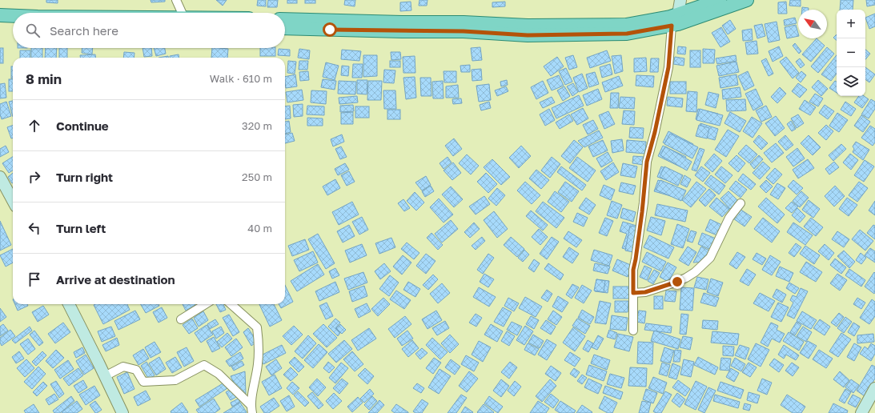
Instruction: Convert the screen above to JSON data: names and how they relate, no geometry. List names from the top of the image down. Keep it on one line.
{"north":"top left","page":{"map_buttons":["+","−"],"search":"Search here","heading":["8 min","Walk · 610 m"],"list":[["Continue","320 m"],["Turn right","250 m"],["Turn left","40 m"],"Arrive at destination"]}}
